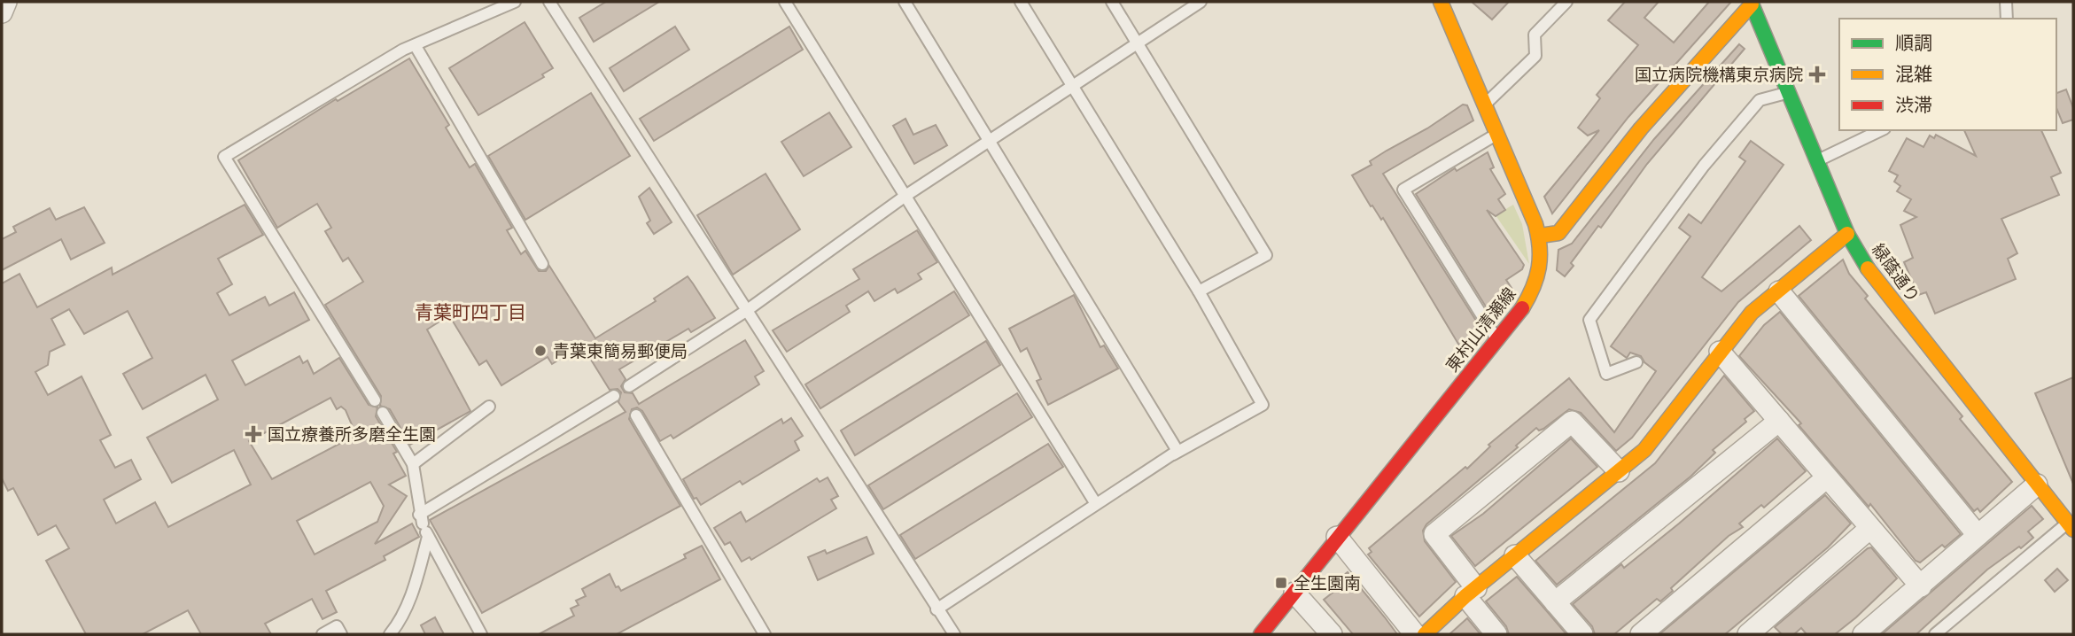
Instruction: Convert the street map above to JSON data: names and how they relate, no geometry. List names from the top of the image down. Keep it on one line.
{"streets":{"street":["緑蔭通り","東村山清瀬線"]},"districts":["青葉町四丁目"],"places":{"health":["国立病院機構東京病院","国立療養所多磨全生園"],"other":["青葉東簡易郵便局"],"transit":["全生園南"]},"legend":["順調","混雑","渋滞"]}
